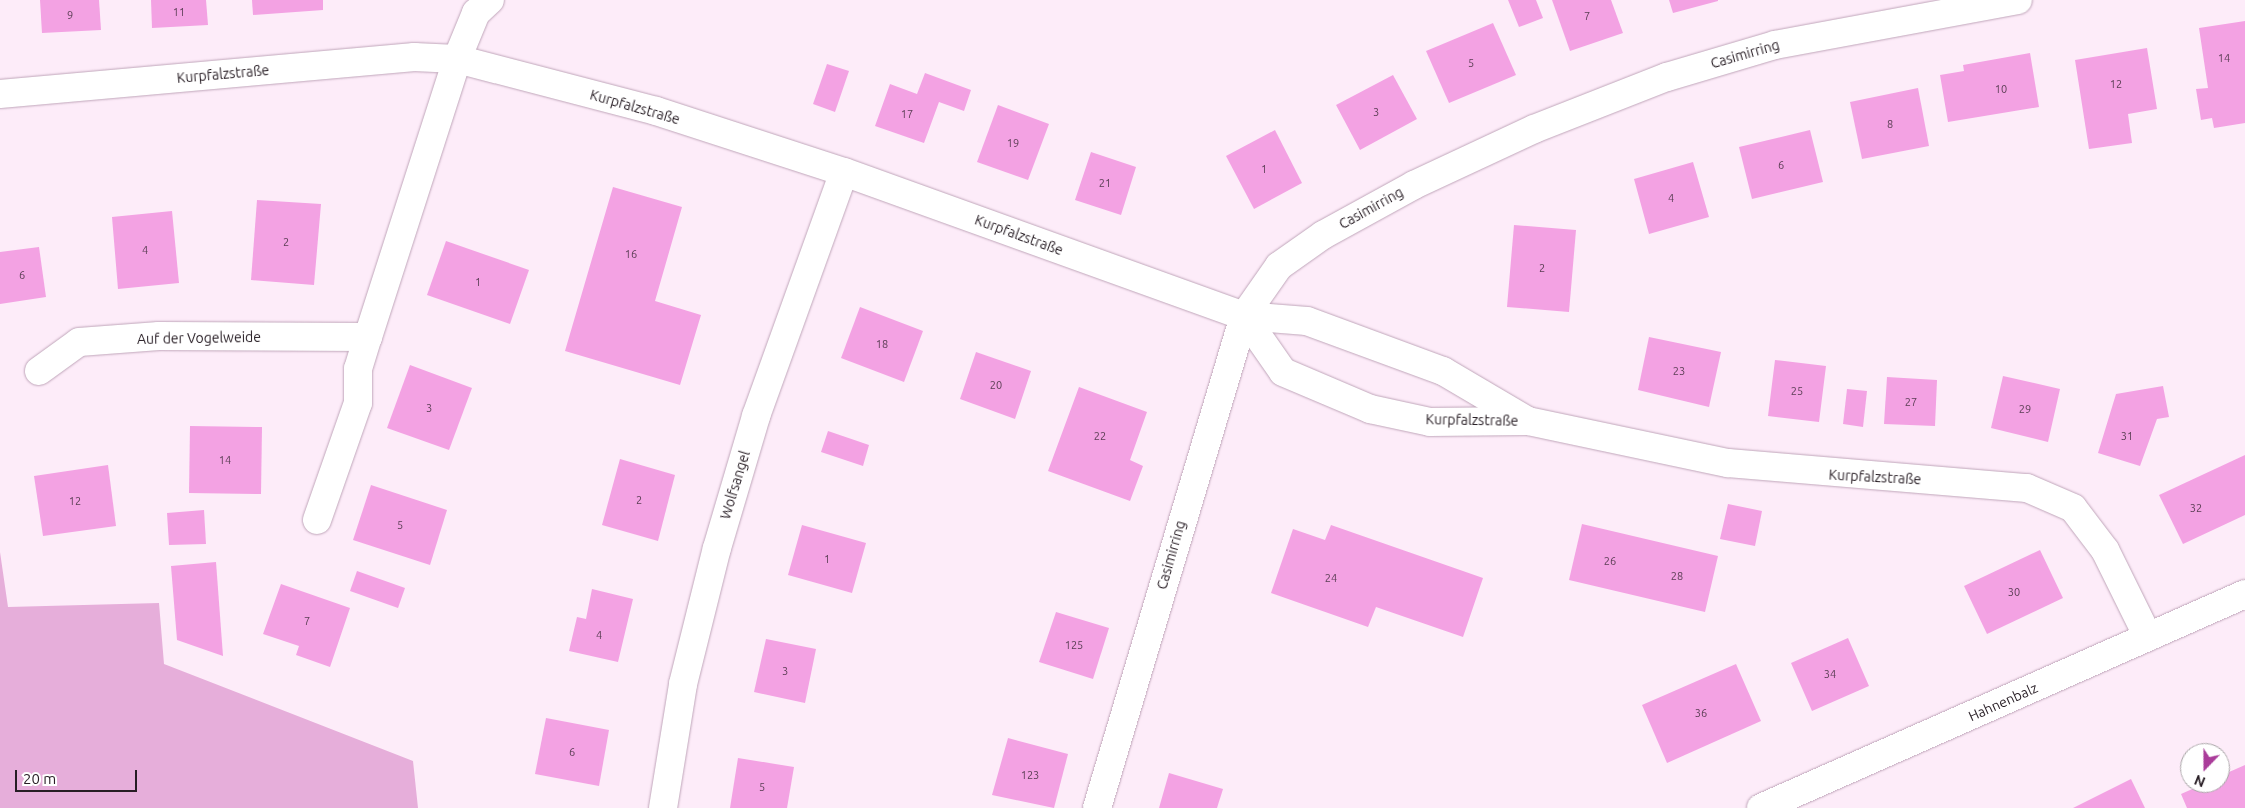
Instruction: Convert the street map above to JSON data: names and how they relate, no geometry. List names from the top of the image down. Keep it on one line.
{"streets":{"street":["Casimirring","Kurpfalzstraße","Auf der Vogelweide","Wolfsangel","Hahnenbalz"]},"crossings":[["Casimirring","Kurpfalzstraße"],["Kurpfalzstraße","Wolfsangel"],["Kurpfalzstraße","Hahnenbalz"]],"house_numbers":["11","9","7","14","5","12","10","3","17","8","19","6","1","21","4","2","4","16","2","6","1","18","23","20","25","27","3","29","22","31","14","2","12","32","5","1","26","28","24","30","7","4","125","3","34","36","6","123","5"],"scale_bar":"20 m","north":"bottom"}
